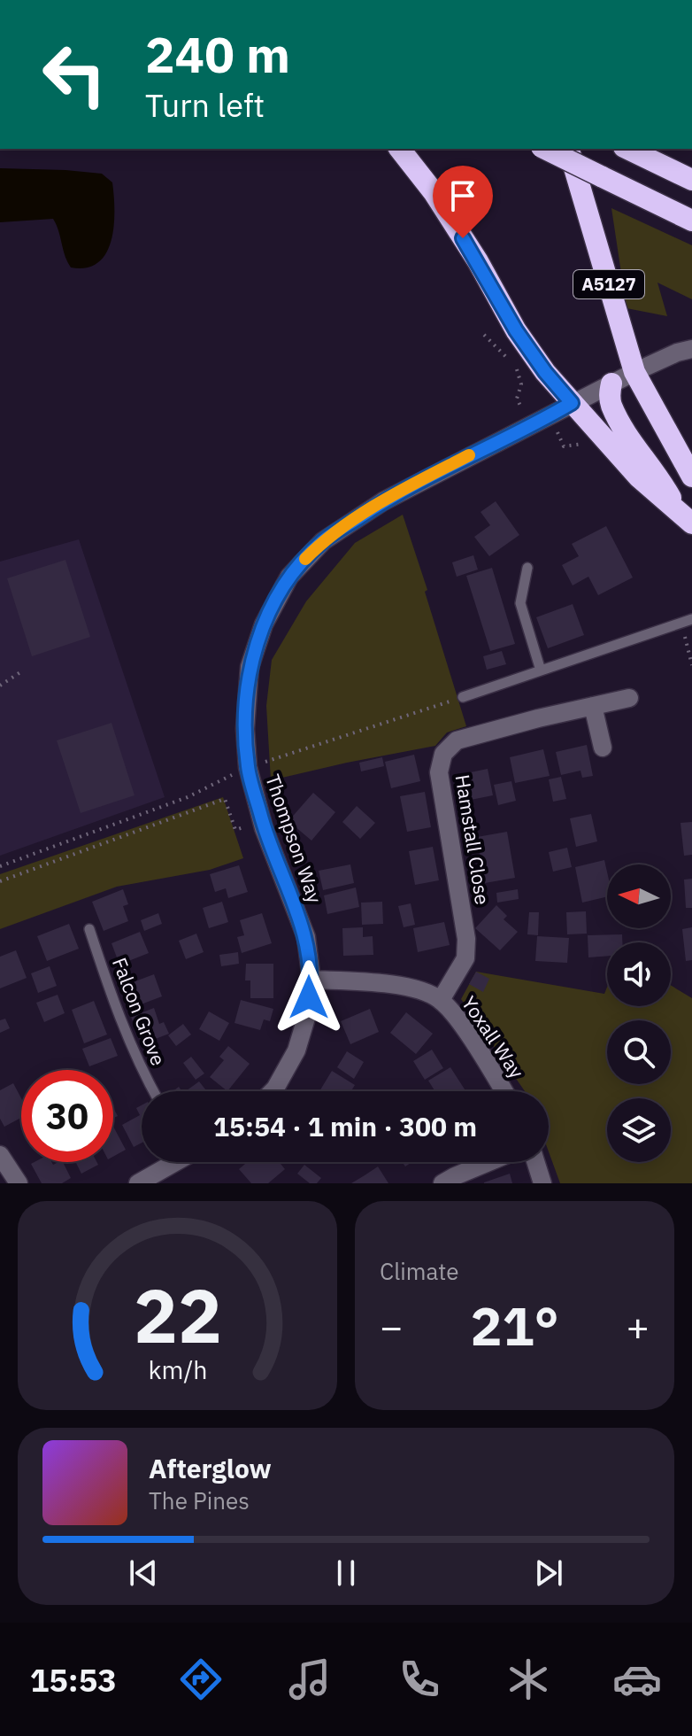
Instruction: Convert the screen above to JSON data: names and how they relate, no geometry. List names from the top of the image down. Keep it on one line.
{"streets":{"highway":["A5127"],"street":["Thompson Way","Hamstall Close","Yoxall Way"],"lane":["Falcon Grove"]},"crossings":[["A5127","Thompson Way"],["Thompson Way","Yoxall Way"],["Hamstall Close","Yoxall Way"]],"north":"left","page":{"turn":["240 m","Turn left"],"limit":"30","trip":"15:54 · 1 min · 300 m","tile":"Climate","heat":["−","21°","+"],"song":["Afterglow","The Pines"],"tabs":"15:53","gauge":["22","km/h"]}}
